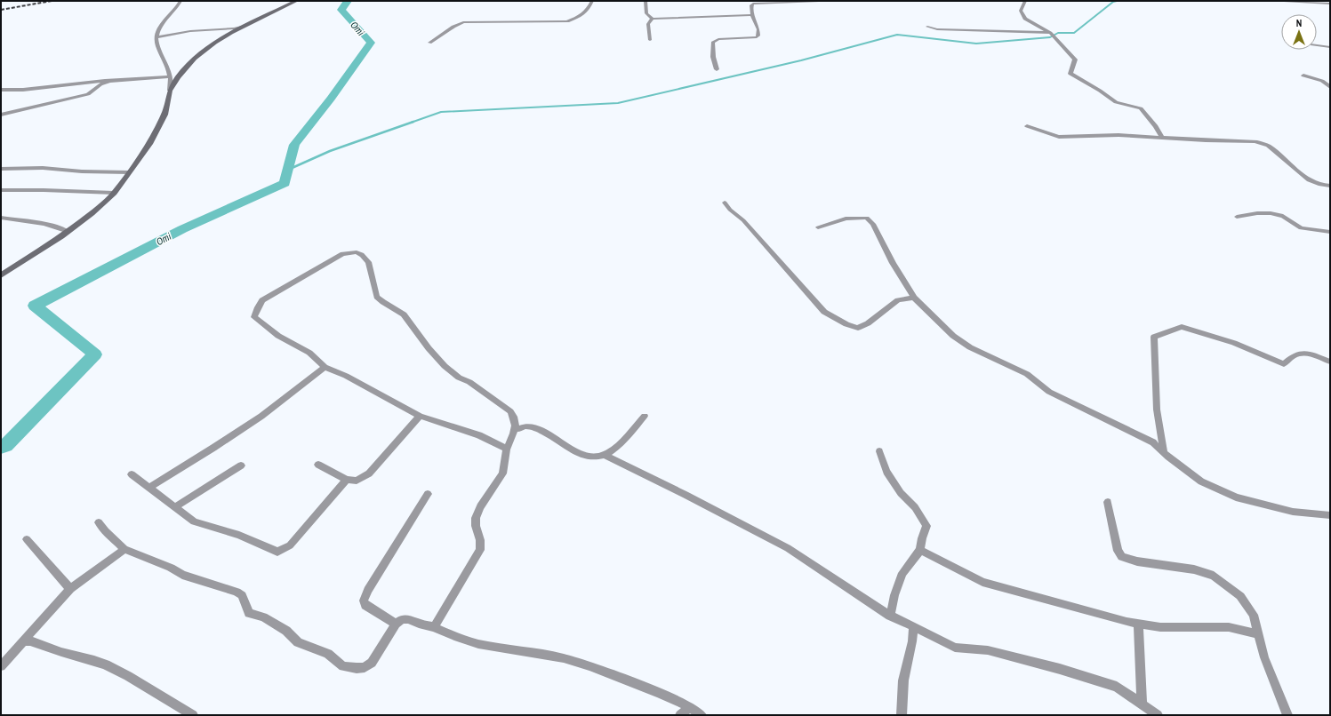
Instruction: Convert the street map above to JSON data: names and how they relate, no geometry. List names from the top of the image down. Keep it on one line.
{"water":["Omi"],"north":"top"}
